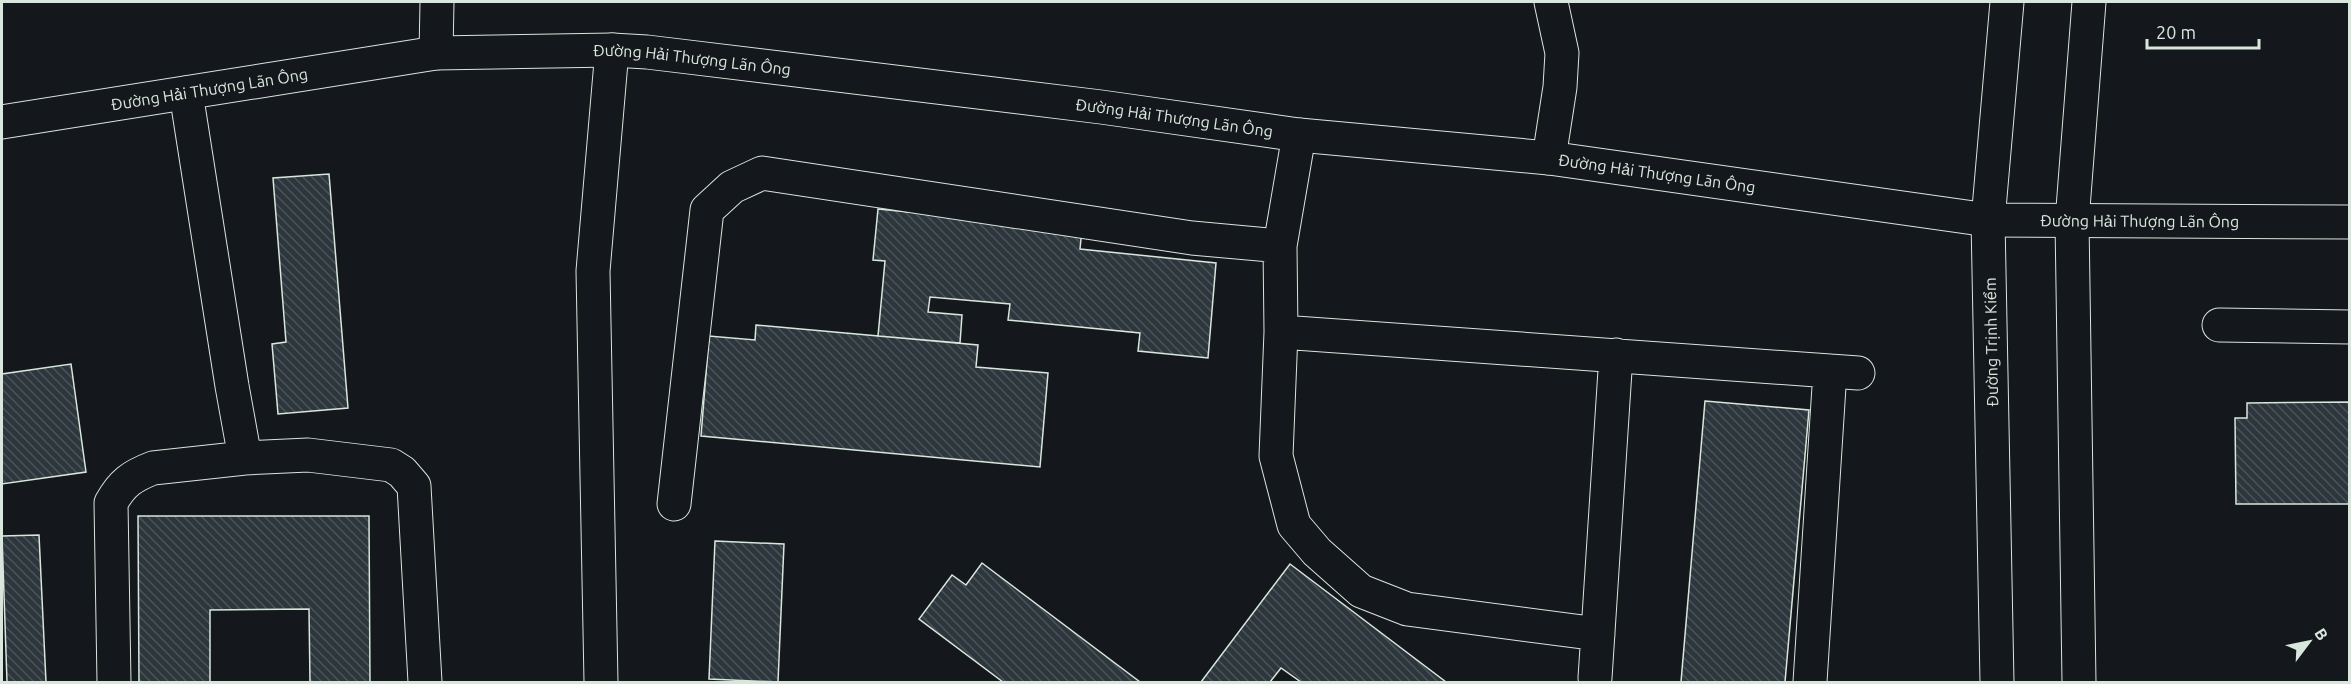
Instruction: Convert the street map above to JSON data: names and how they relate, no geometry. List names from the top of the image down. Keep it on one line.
{"streets":{"main road":["Đường Hải Thượng Lãn Ông","Đường Trịnh Kiểm"]},"crossings":[["Đường Hải Thượng Lãn Ông","Đường Trịnh Kiểm"]],"scale_bar":"20 m","north":"top right"}
